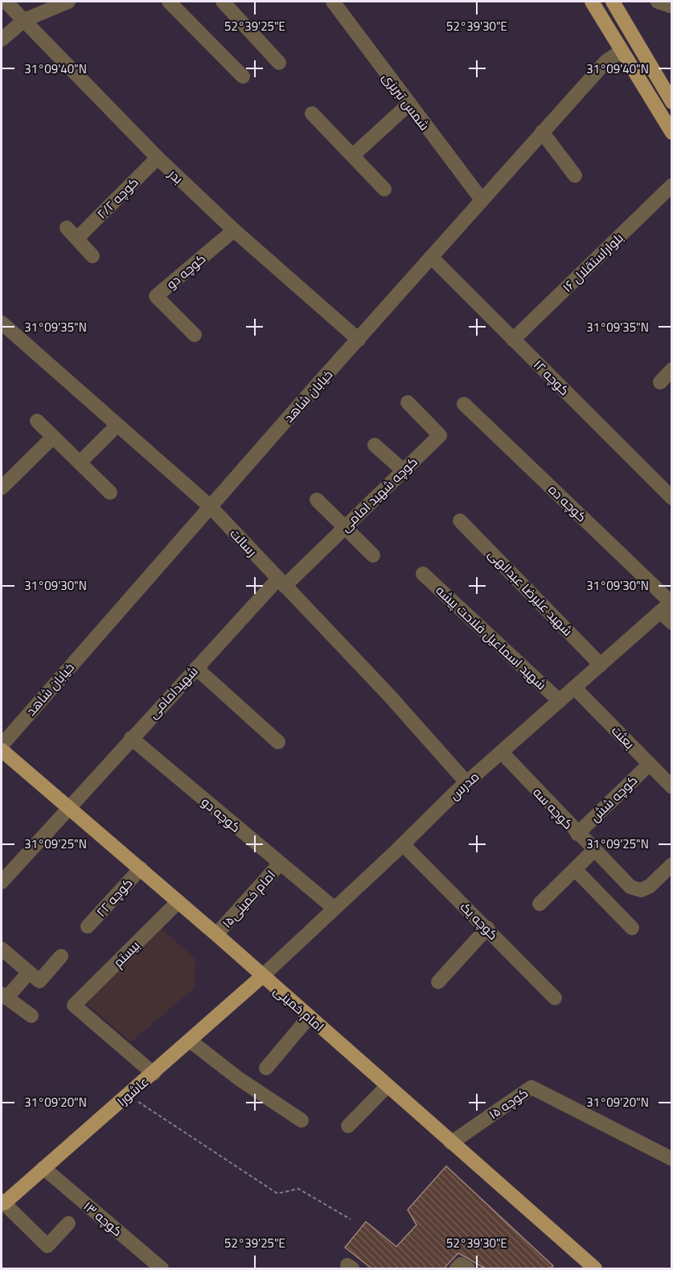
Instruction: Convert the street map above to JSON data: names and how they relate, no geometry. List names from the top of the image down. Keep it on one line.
{"streets":{"main road":["امام خمینی","عاشورا"],"street":["شمس تبریزی","بدر","کوچه ۲/۲","بلواراستقلال ۱۶","کوچه دو","کوچه ۱۲","خیابان شاهد","کوچه شهید امامی","کوچه ده","رسالت","شهید علیرضا عبدالهی","شهید اسماعیل فلاحت پیشه","شهیدامامی","بعثت","مدرس","کوچه شش","کوچه سه","کوچه ۲۲","امام خمینی۱۵","کوچه یک","بیستم","کوچه ۱۵","کوچه ۱۳"]},"crossings":[["شمس تبریزی","خیابان شاهد"],["بدر","کوچه ۲/۲"],["بدر","کوچه دو"],["بدر","خیابان شاهد"],["بلواراستقلال ۱۶","کوچه ۱۲"],["کوچه دو","شهیدامامی"],["کوچه دو","مدرس"],["کوچه دو","امام خمینی۱۵"],["کوچه ۱۲","خیابان شاهد"],["خیابان شاهد","رسالت"],["خیابان شاهد","امام خمینی"],["کوچه شهید امامی","رسالت"],["کوچه شهید امامی","شهیدامامی"],["کوچه ده","مدرس"],["رسالت","شهیدامامی"],["رسالت","مدرس"],["شهید علیرضا عبدالهی","مدرس"],["شهید اسماعیل فلاحت پیشه","مدرس"],["شهیدامامی","امام خمینی"],["بعثت","مدرس"],["بعثت","کوچه شش"],["مدرس","کوچه سه"],["مدرس","کوچه یک"],["مدرس","امام خمینی"],["مدرس","عاشورا"],["کوچه شش","کوچه سه"],["کوچه ۲۲","امام خمینی"],["امام خمینی۱۵","امام خمینی"],["بیستم","امام خمینی"],["بیستم","عاشورا"],["امام خمینی","عاشورا"],["امام خمینی","کوچه ۱۵"],["عاشورا","کوچه ۱۳"]],"coordinates":["52°39'25\"E","52°39'30\"E","31°09'40\"N","31°09'35\"N","31°09'30\"N","31°09'25\"N","31°09'20\"N"]}
